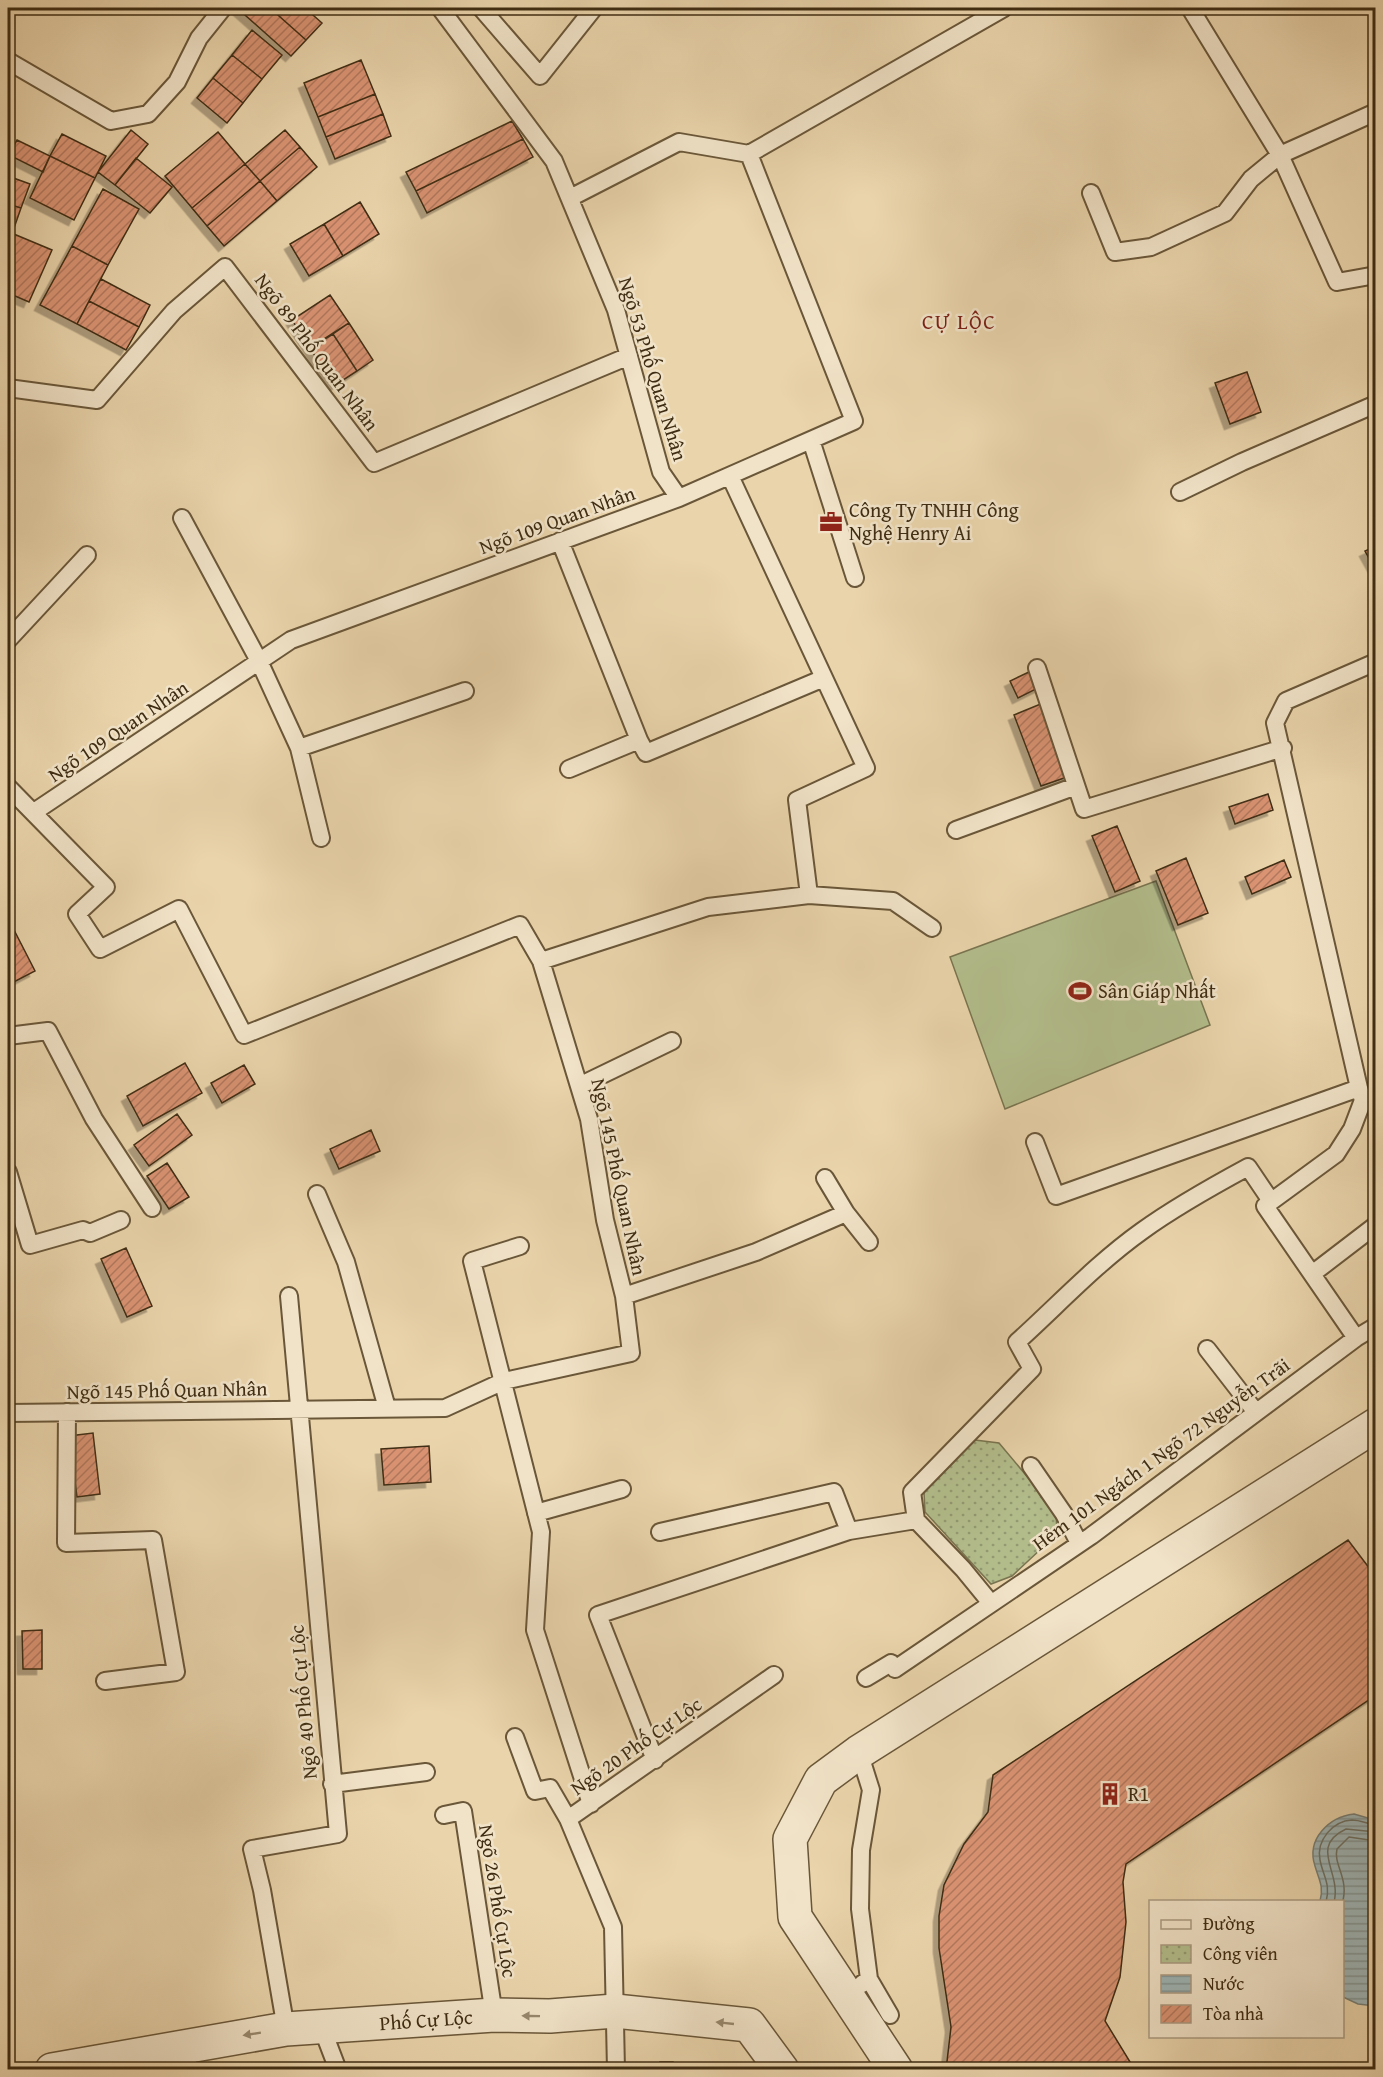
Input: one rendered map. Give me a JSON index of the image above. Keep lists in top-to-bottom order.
{
  "streets": {
    "street": ["Phố Cự Lộc"],
    "lane": [
      "Ngõ 89 Phố Quan Nhân",
      "Ngõ 53 Phố Quan Nhân",
      "Ngõ 109 Quan Nhân",
      "Ngõ 145 Phố Quan Nhân",
      "Hẻm 101 Ngách 1 Ngõ 72 Nguyễn Trãi",
      "Ngõ 40 Phố Cự Lộc",
      "Ngõ 20 Phố Cự Lộc",
      "Ngõ 26 Phố Cự Lộc"
    ]
  },
  "crossings": [
    ["Ngõ 89 Phố Quan Nhân", "Ngõ 53 Phố Quan Nhân"],
    ["Ngõ 53 Phố Quan Nhân", "Ngõ 109 Quan Nhân"],
    ["Ngõ 109 Quan Nhân", "Ngõ 145 Phố Quan Nhân"],
    ["Ngõ 40 Phố Cự Lộc", "Phố Cự Lộc"],
    ["Ngõ 20 Phố Cự Lộc", "Phố Cự Lộc"],
    ["Ngõ 26 Phố Cự Lộc", "Phố Cự Lộc"]
  ],
  "one_way": ["Phố Cự Lộc"],
  "districts": ["CỰ LỘC"],
  "places": {
    "office": ["Công Ty TNHH Công Nghệ Henry Ai"],
    "sports": ["Sân Giáp Nhất"],
    "building": ["R1"]
  },
  "legend": [
    "Đường",
    "Công viên",
    "Nước",
    "Tòa nhà"
  ]
}
